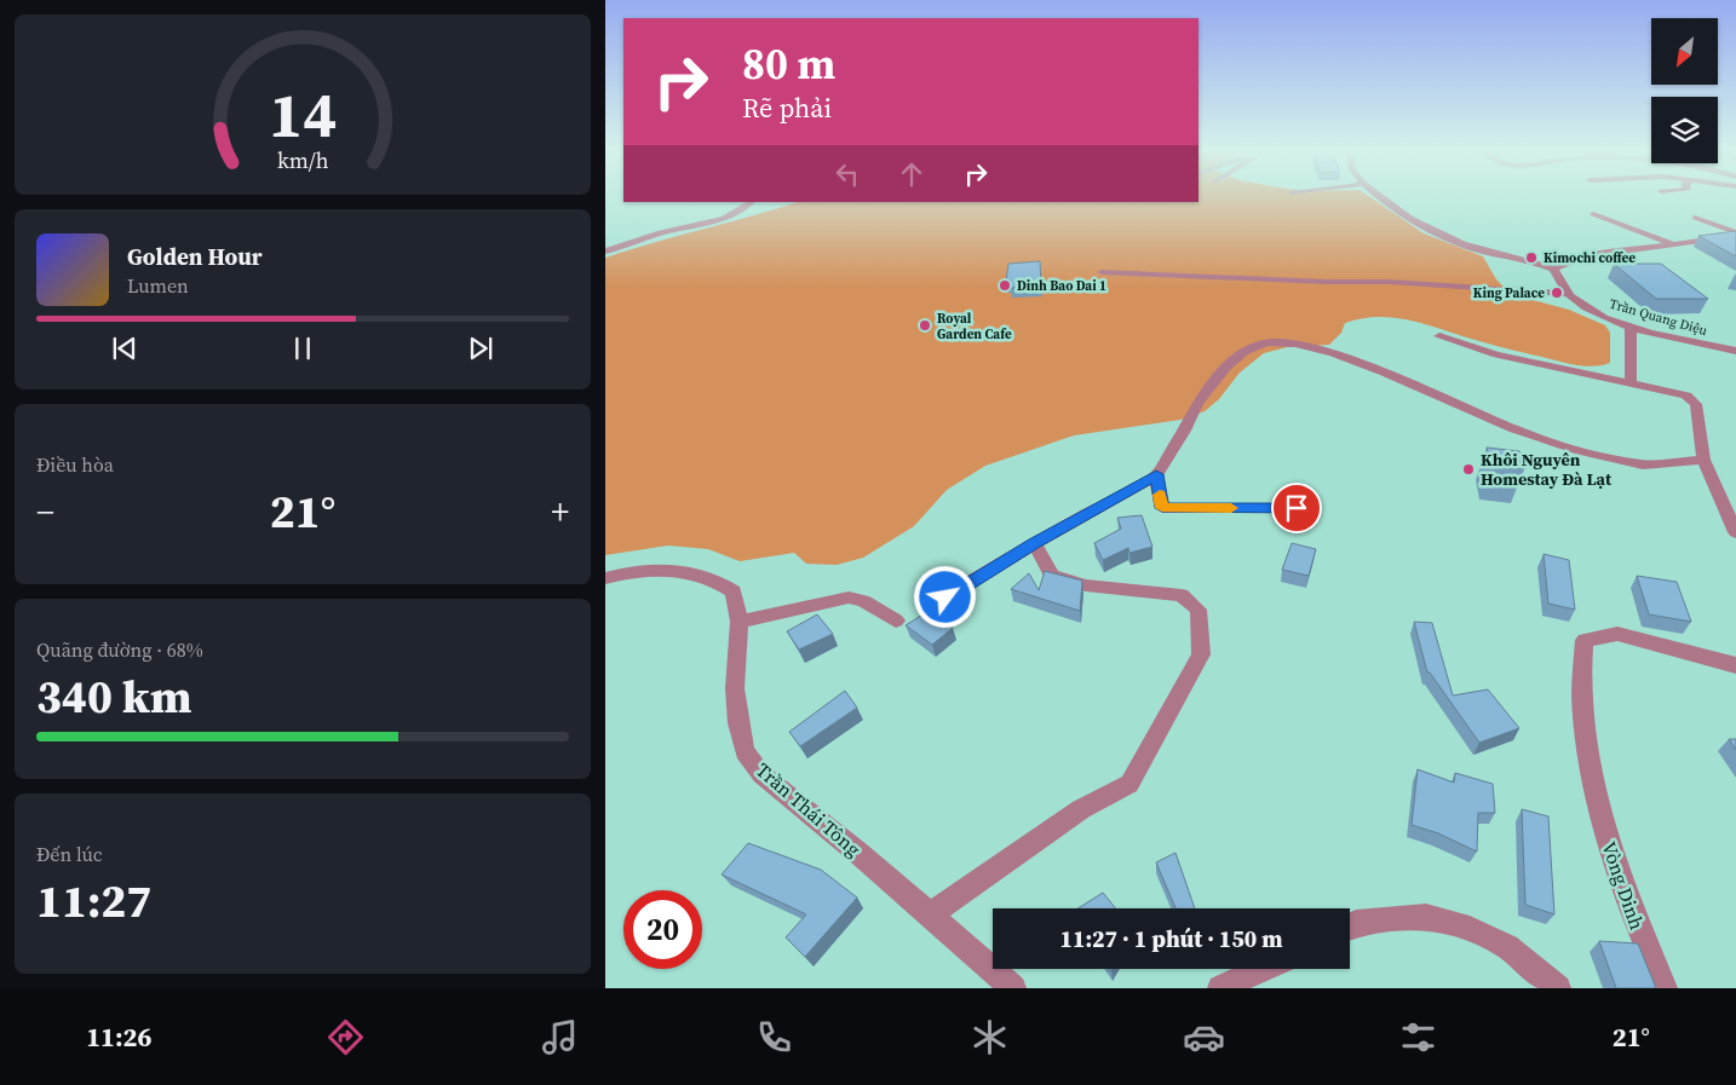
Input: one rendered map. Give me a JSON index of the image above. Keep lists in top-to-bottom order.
{
  "streets": {
    "street": ["Trần Quang Diệu", "Trần Thái Tông", "Vòng Dinh"]
  },
  "places": [
    "Kimochi coffee",
    "Dinh Bao Dai 1",
    "King Palace",
    "Royal Garden Cafe",
    "Khôi Nguyên Homestay Đà Lạt"
  ],
  "north": "bottom left",
  "page": {
    "turn": ["80 m", "Rẽ phải"],
    "song": ["Golden Hour", "Lumen"],
    "tile": [
      "Điều hòa",
      ["Quãng đường · 68%", "340 km"],
      ["Đến lúc", "11:27"]
    ],
    "heat": ["−", "21°", "+"],
    "limit": "20",
    "trip": "11:27 · 1 phút · 150 m",
    "tabs": ["11:26", "21°"],
    "gauge": ["14", "km/h"]
  }
}
